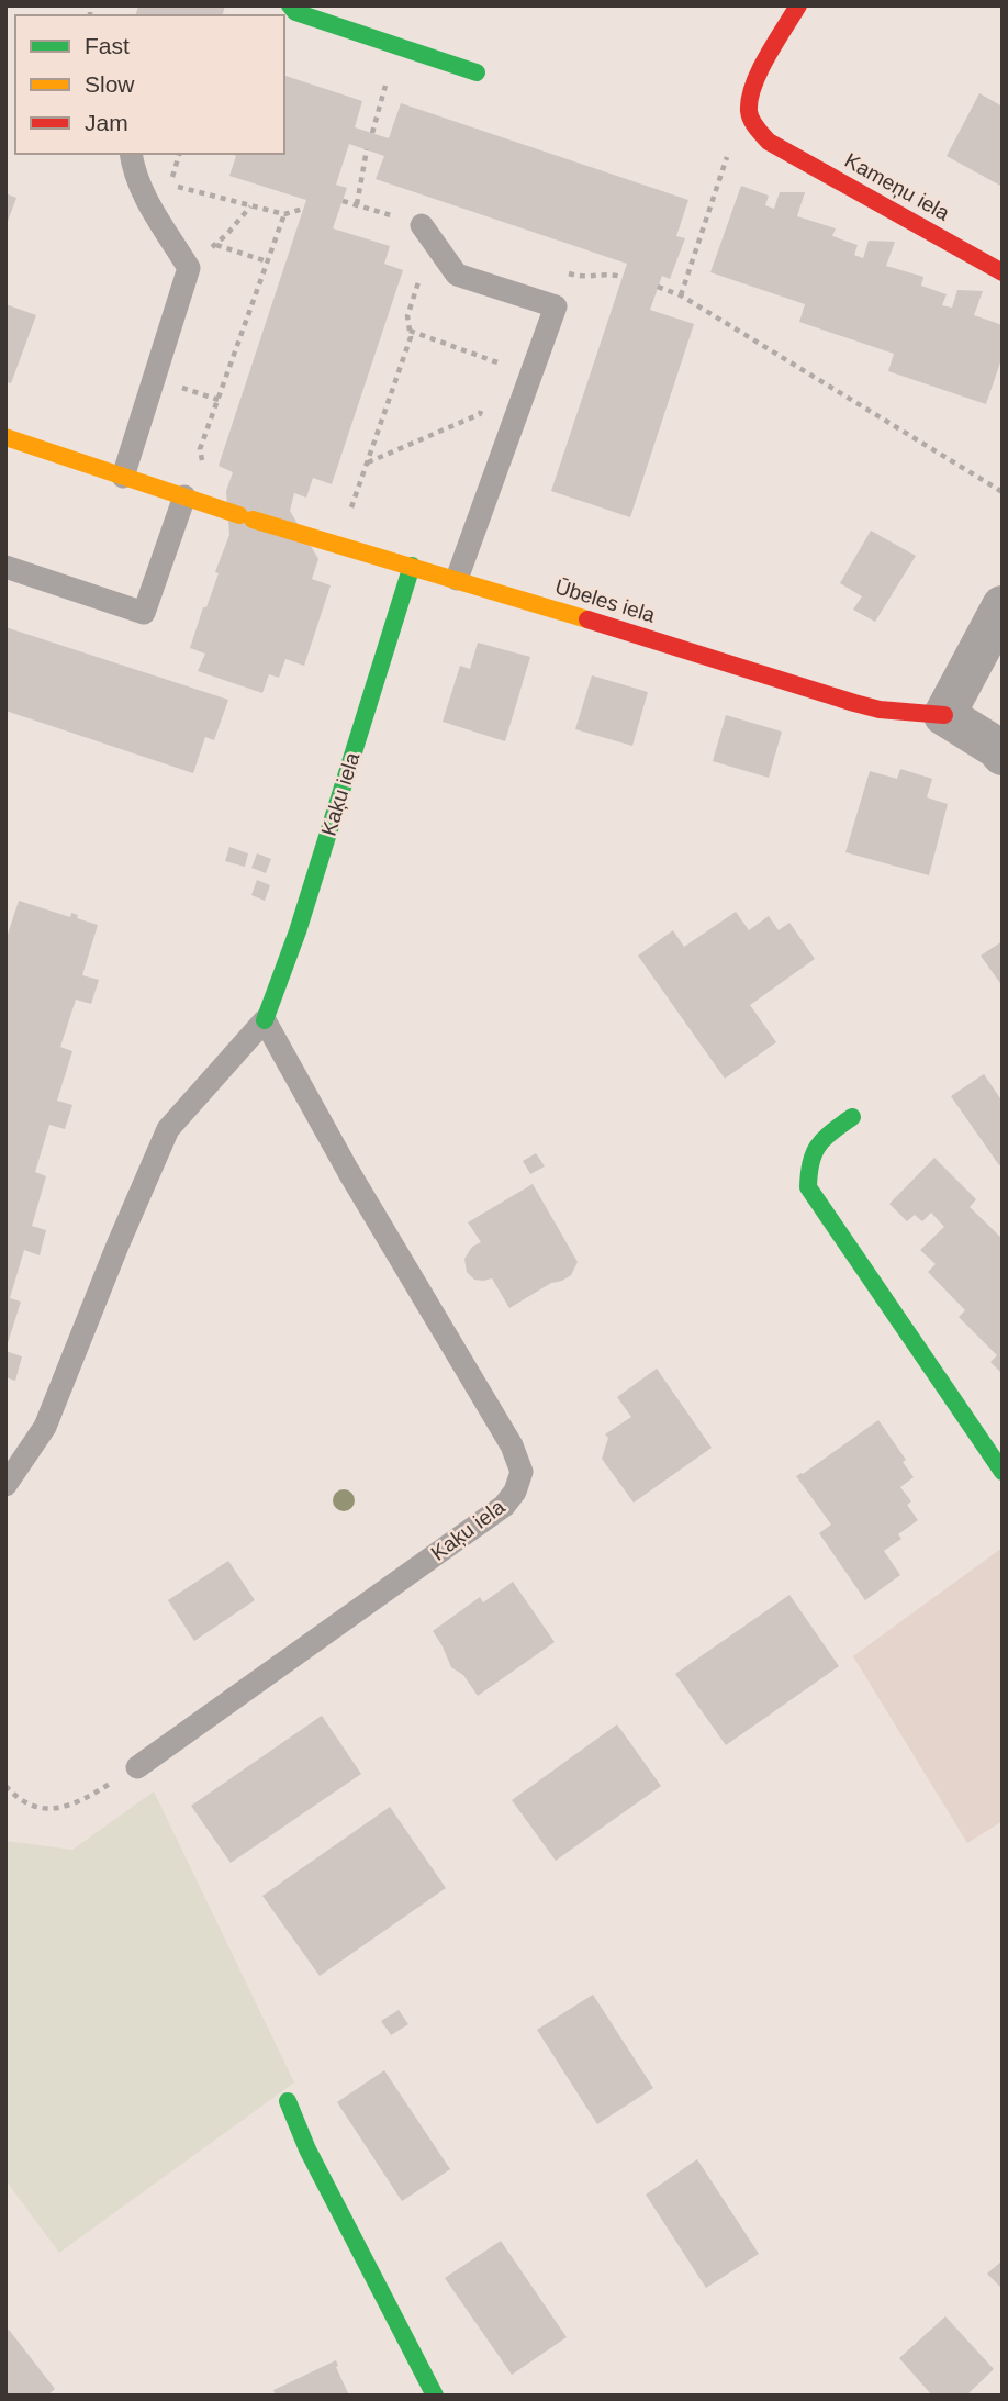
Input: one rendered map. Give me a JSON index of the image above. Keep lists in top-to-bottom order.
{
  "streets": {
    "street": ["Kameņu iela", "Ūbeles iela", "Kaķu iela"]
  },
  "crossings": [
    ["Ūbeles iela", "Kaķu iela"]
  ],
  "legend": ["Fast", "Slow", "Jam"]
}
